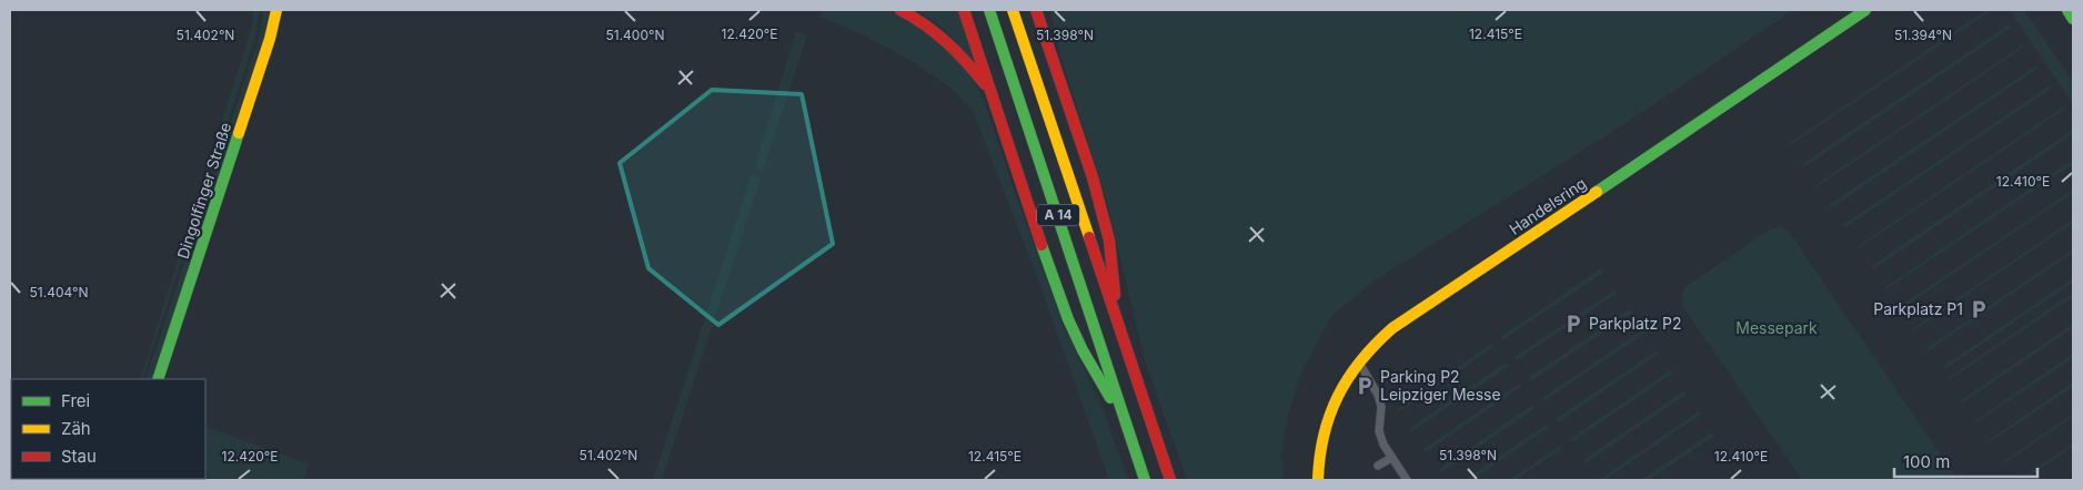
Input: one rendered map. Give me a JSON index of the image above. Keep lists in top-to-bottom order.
{
  "streets": {
    "main road": ["Dingolfinger Straße", "Handelsring", "A 14"]
  },
  "parks": ["Messepark"],
  "places": {
    "parking": ["Parkplatz P1", "Parkplatz P2", "Parking P2 Leipziger Messe"]
  },
  "legend": ["Frei", "Zäh", "Stau"],
  "scale_bar": "100 m",
  "coordinates": [
    "12.420°E",
    "12.415°E",
    "51.394°N",
    "51.402°N",
    "51.400°N",
    "51.398°N",
    "12.410°E",
    "51.404°N"
  ]
}
